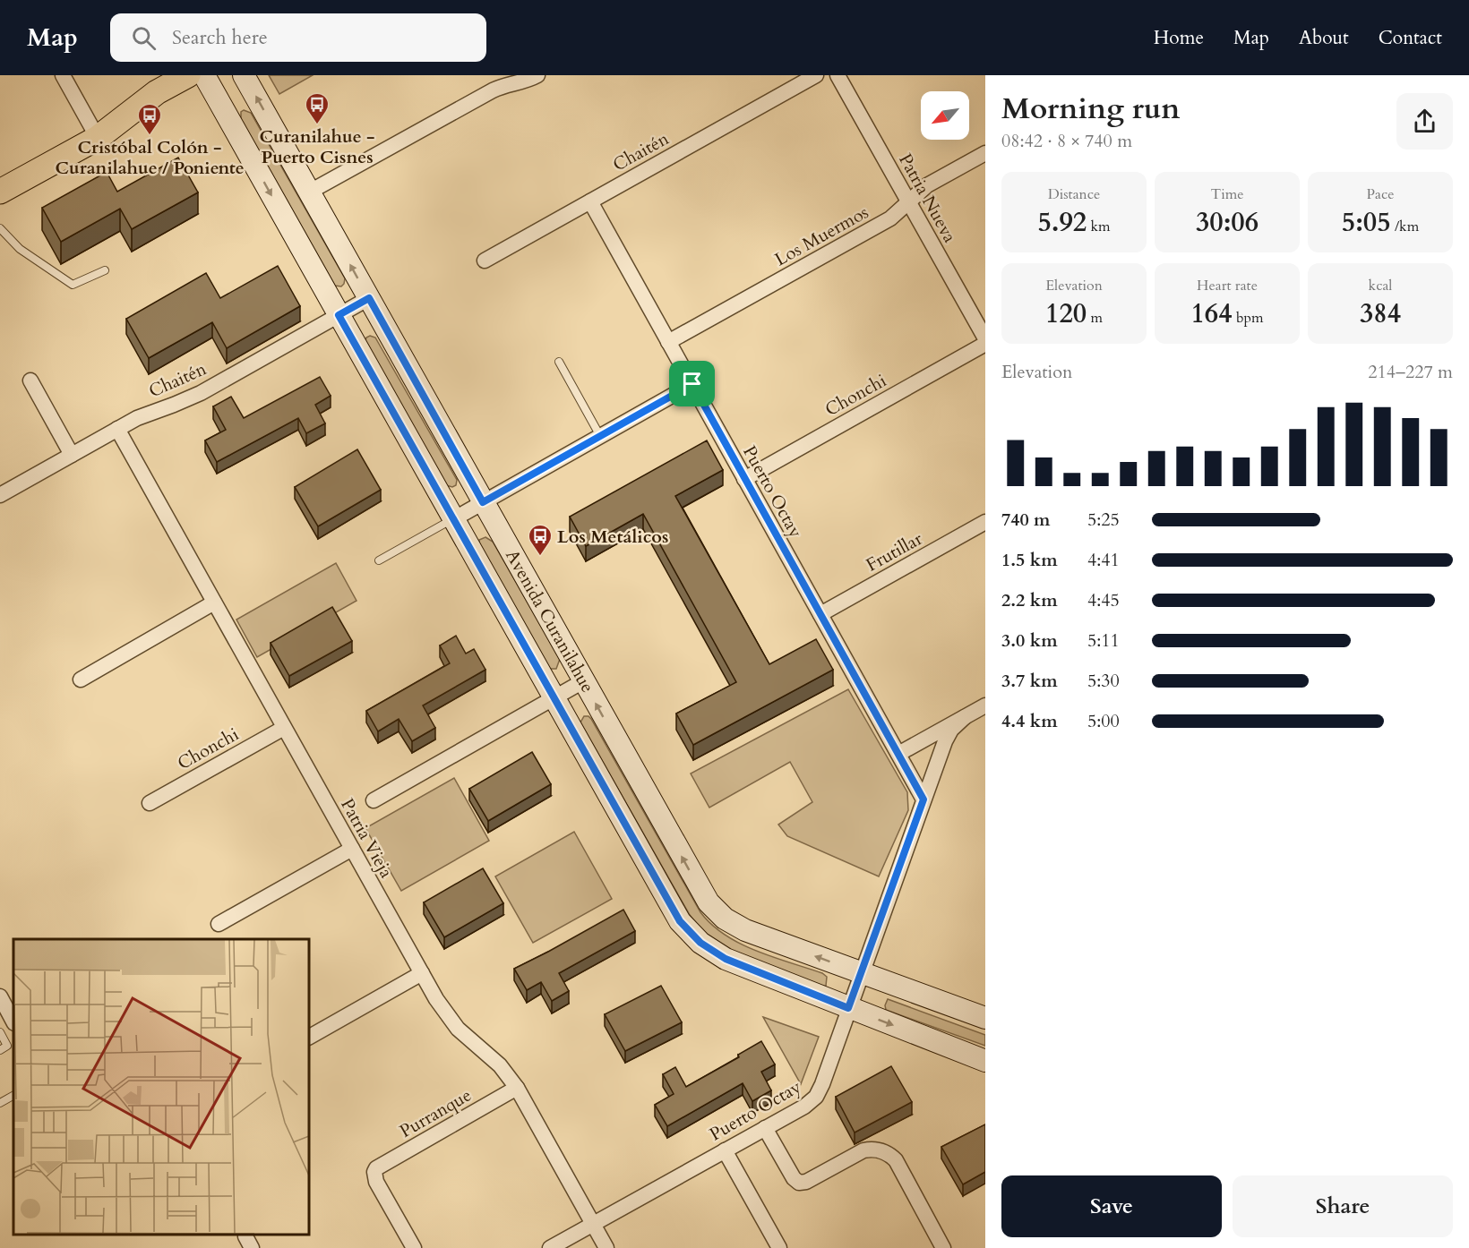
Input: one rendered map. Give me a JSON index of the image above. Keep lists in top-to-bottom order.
{
  "streets": {
    "main road": ["Avenida Curanilahue"],
    "street": [
      "Chaitén",
      "Patria Nueva",
      "Los Muermos",
      "Chonchi",
      "Puerto Octay",
      "Frutillar",
      "Patria Vieja",
      "Purranque"
    ]
  },
  "crossings": [
    ["Chaitén", "Puerto Octay"],
    ["Chaitén", "Avenida Curanilahue"],
    ["Chaitén", "Patria Vieja"],
    ["Patria Nueva", "Los Muermos"],
    ["Los Muermos", "Puerto Octay"],
    ["Chonchi", "Puerto Octay"],
    ["Chonchi", "Patria Vieja"],
    ["Puerto Octay", "Frutillar"],
    ["Puerto Octay", "Avenida Curanilahue"],
    ["Puerto Octay", "Patria Vieja"],
    ["Patria Vieja", "Purranque"]
  ],
  "places": {
    "bus stop": ["Curanilahue - Puerto Cisnes", "Cristóbal Colón - Curanilahue / Poniente", "Los Metálicos"]
  },
  "north": "bottom left",
  "page": {
    "header": "Map",
    "search": "Search here",
    "nav": [
      "Home",
      "Map",
      "About",
      "Contact"
    ],
    "heading": ["Morning run", "08:42 · 8 × 740 m"],
    "stats": [
      ["Distance", "5.92 km"],
      ["Time", "30:06"],
      ["Pace", "5:05 /km"],
      ["Elevation", "120 m"],
      ["Heart rate", "164 bpm"],
      ["kcal", "384"]
    ],
    "chart": ["Elevation", "214–227 m"],
    "list": [
      {
        "name": "740 m",
        "note": "5:25"
      },
      {
        "name": "1.5 km",
        "note": "4:41"
      },
      {
        "name": "2.2 km",
        "note": "4:45"
      },
      {
        "name": "3.0 km",
        "note": "5:11"
      },
      {
        "name": "3.7 km",
        "note": "5:30"
      },
      {
        "name": "4.4 km",
        "note": "5:00"
      }
    ],
    "buttons": ["Save", "Share"]
  }
}
